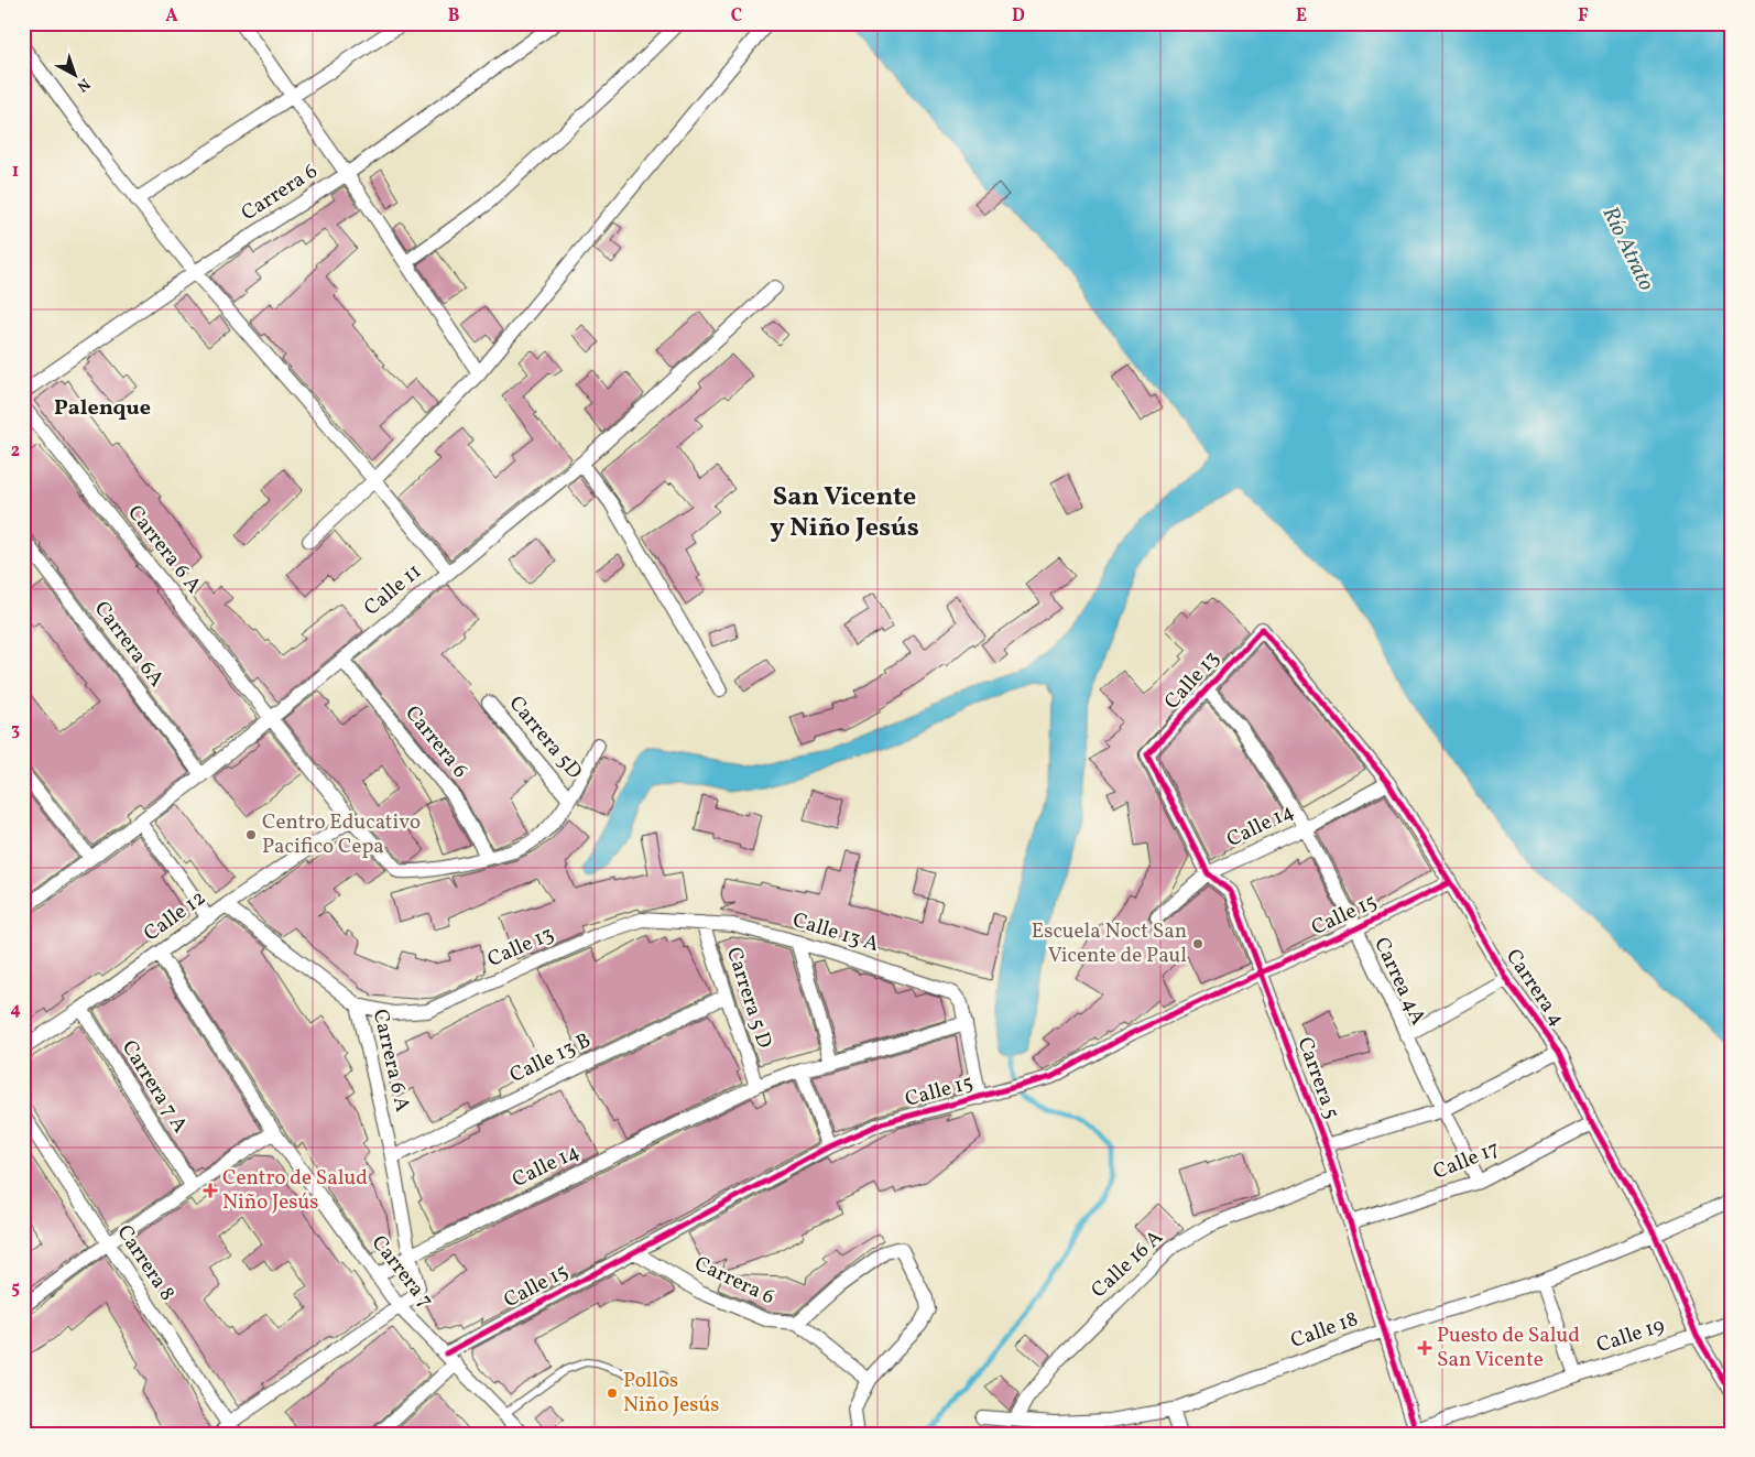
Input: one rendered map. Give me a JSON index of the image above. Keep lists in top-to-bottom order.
{
  "streets": {
    "street": [
      "Carrera 6",
      "Carrera 6 A",
      "Calle 11",
      "Carrera 6A",
      "Calle 13",
      "Carrera 5D",
      "Calle 14",
      "Calle 15",
      "Calle 12",
      "Calle 13 A",
      "Carrea 4A",
      "Carrera 4",
      "Carrera 5 D",
      "Calle 13 B",
      "Carrera 5",
      "Carrera 7 A",
      "Calle 17",
      "Carrera 8",
      "Calle 16 A",
      "Carrera 7",
      "Calle 18",
      "Calle 19"
    ]
  },
  "crossings": [
    ["Carrera 6", "Calle 11"],
    ["Carrera 6", "Calle 15"],
    ["Carrera 6 A", "Calle 11"],
    ["Carrera 6 A", "Calle 13"],
    ["Carrera 6 A", "Calle 14"],
    ["Carrera 6 A", "Calle 12"],
    ["Carrera 6 A", "Calle 13 B"],
    ["Calle 11", "Carrera 6A"],
    ["Calle 13", "Calle 13 A"],
    ["Calle 13", "Carrea 4A"],
    ["Calle 13", "Carrera 4"],
    ["Calle 13", "Carrera 5 D"],
    ["Calle 13", "Carrera 5"],
    ["Calle 14", "Calle 13 A"],
    ["Calle 14", "Carrea 4A"],
    ["Calle 14", "Carrera 4"],
    ["Calle 14", "Carrera 5 D"],
    ["Calle 14", "Carrera 5"],
    ["Calle 14", "Carrera 7"],
    ["Calle 15", "Carrea 4A"],
    ["Calle 15", "Carrera 4"],
    ["Calle 15", "Carrera 5"],
    ["Calle 15", "Carrera 7"],
    ["Calle 12", "Carrera 7 A"],
    ["Calle 12", "Carrera 7"],
    ["Calle 13 A", "Carrera 5 D"],
    ["Carrea 4A", "Calle 17"],
    ["Carrera 4", "Calle 17"],
    ["Carrera 4", "Calle 18"],
    ["Carrera 4", "Calle 19"],
    ["Carrera 5 D", "Calle 13 B"],
    ["Carrera 5", "Calle 17"],
    ["Carrera 5", "Calle 16 A"],
    ["Carrera 5", "Calle 18"],
    ["Carrera 5", "Calle 19"],
    ["Calle 16 A", "Calle 18"]
  ],
  "districts": ["Palenque", "San Vicente y Niño Jesús"],
  "water": ["Río Atrato"],
  "places": {
    "other": ["Centro Educativo Pacifico Cepa", "Escuela Noct San Vicente de Paul", "Pollos Niño Jesús"],
    "health": ["Centro de Salud Niño Jesús", "Puesto de Salud San Vicente"]
  },
  "north": "bottom right",
  "grid": {
    "columns": [
      "A",
      "B",
      "C",
      "D",
      "E",
      "F"
    ],
    "rows": [
      "1",
      "2",
      "3",
      "4",
      "5"
    ]
  }
}
